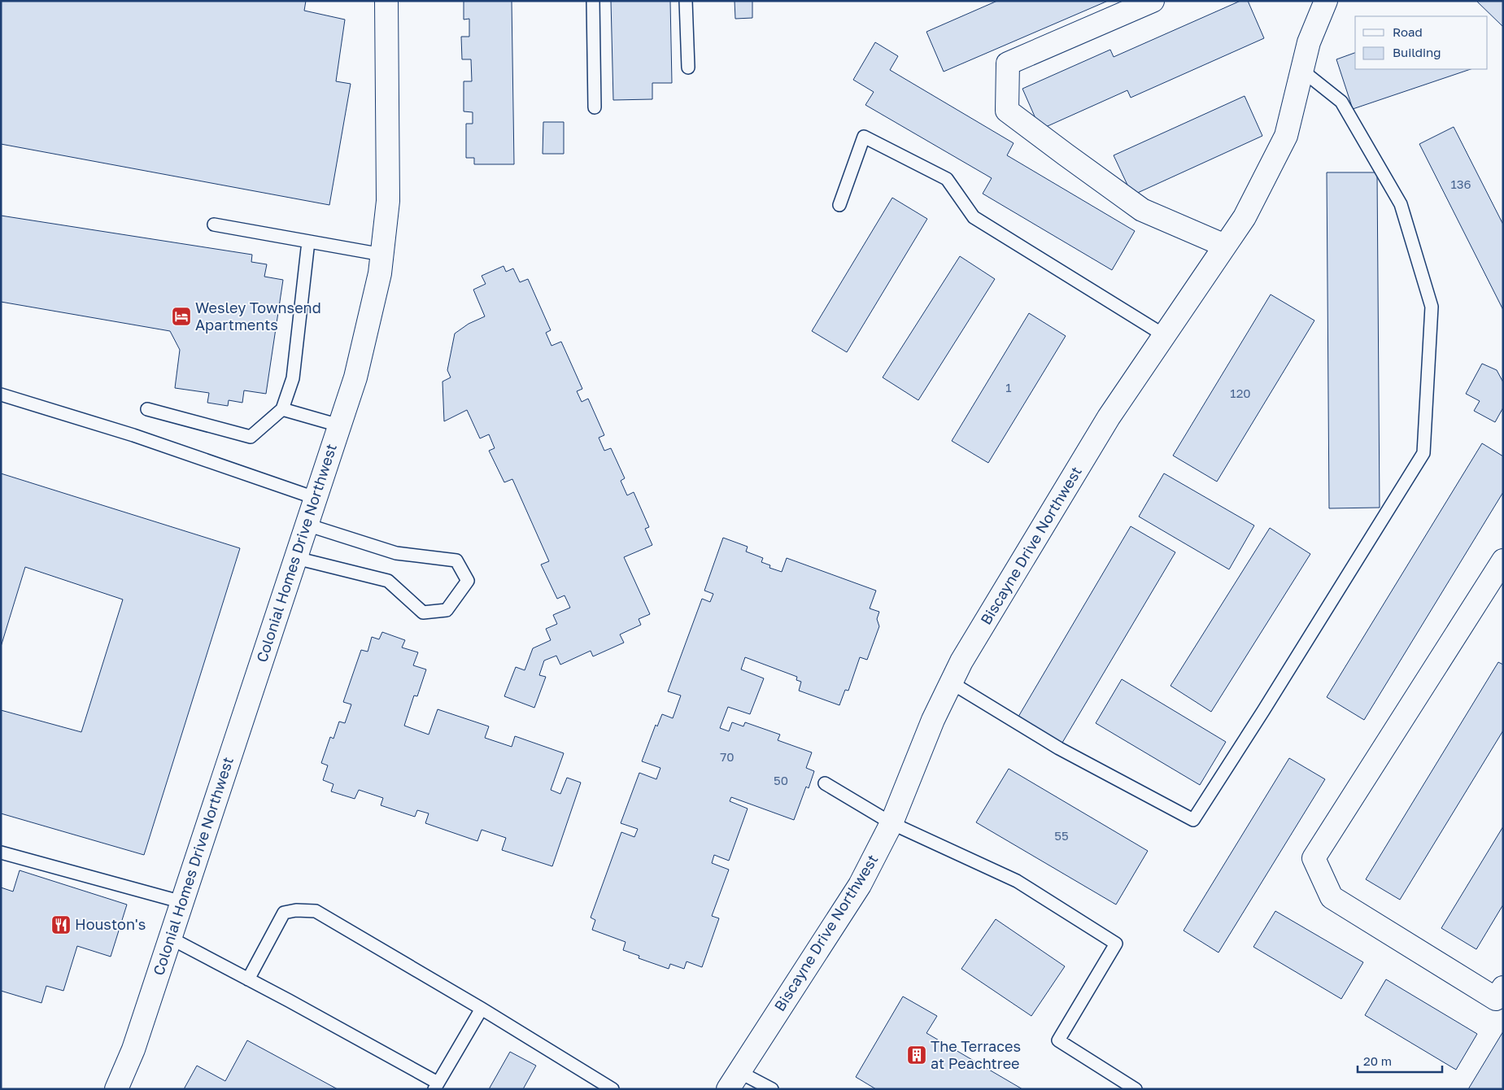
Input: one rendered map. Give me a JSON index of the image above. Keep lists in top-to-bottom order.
{
  "streets": {
    "street": ["Biscayne Drive Northwest", "Colonial Homes Drive Northwest"]
  },
  "places": {
    "hotel": ["Wesley Townsend Apartments"],
    "restaurant": ["Houston's"],
    "building": ["The Terraces at Peachtree"]
  },
  "house_numbers": [
    "136",
    "1",
    "120",
    "70",
    "50",
    "55"
  ],
  "legend": ["Road", "Building"],
  "scale_bar": "20 m"
}
